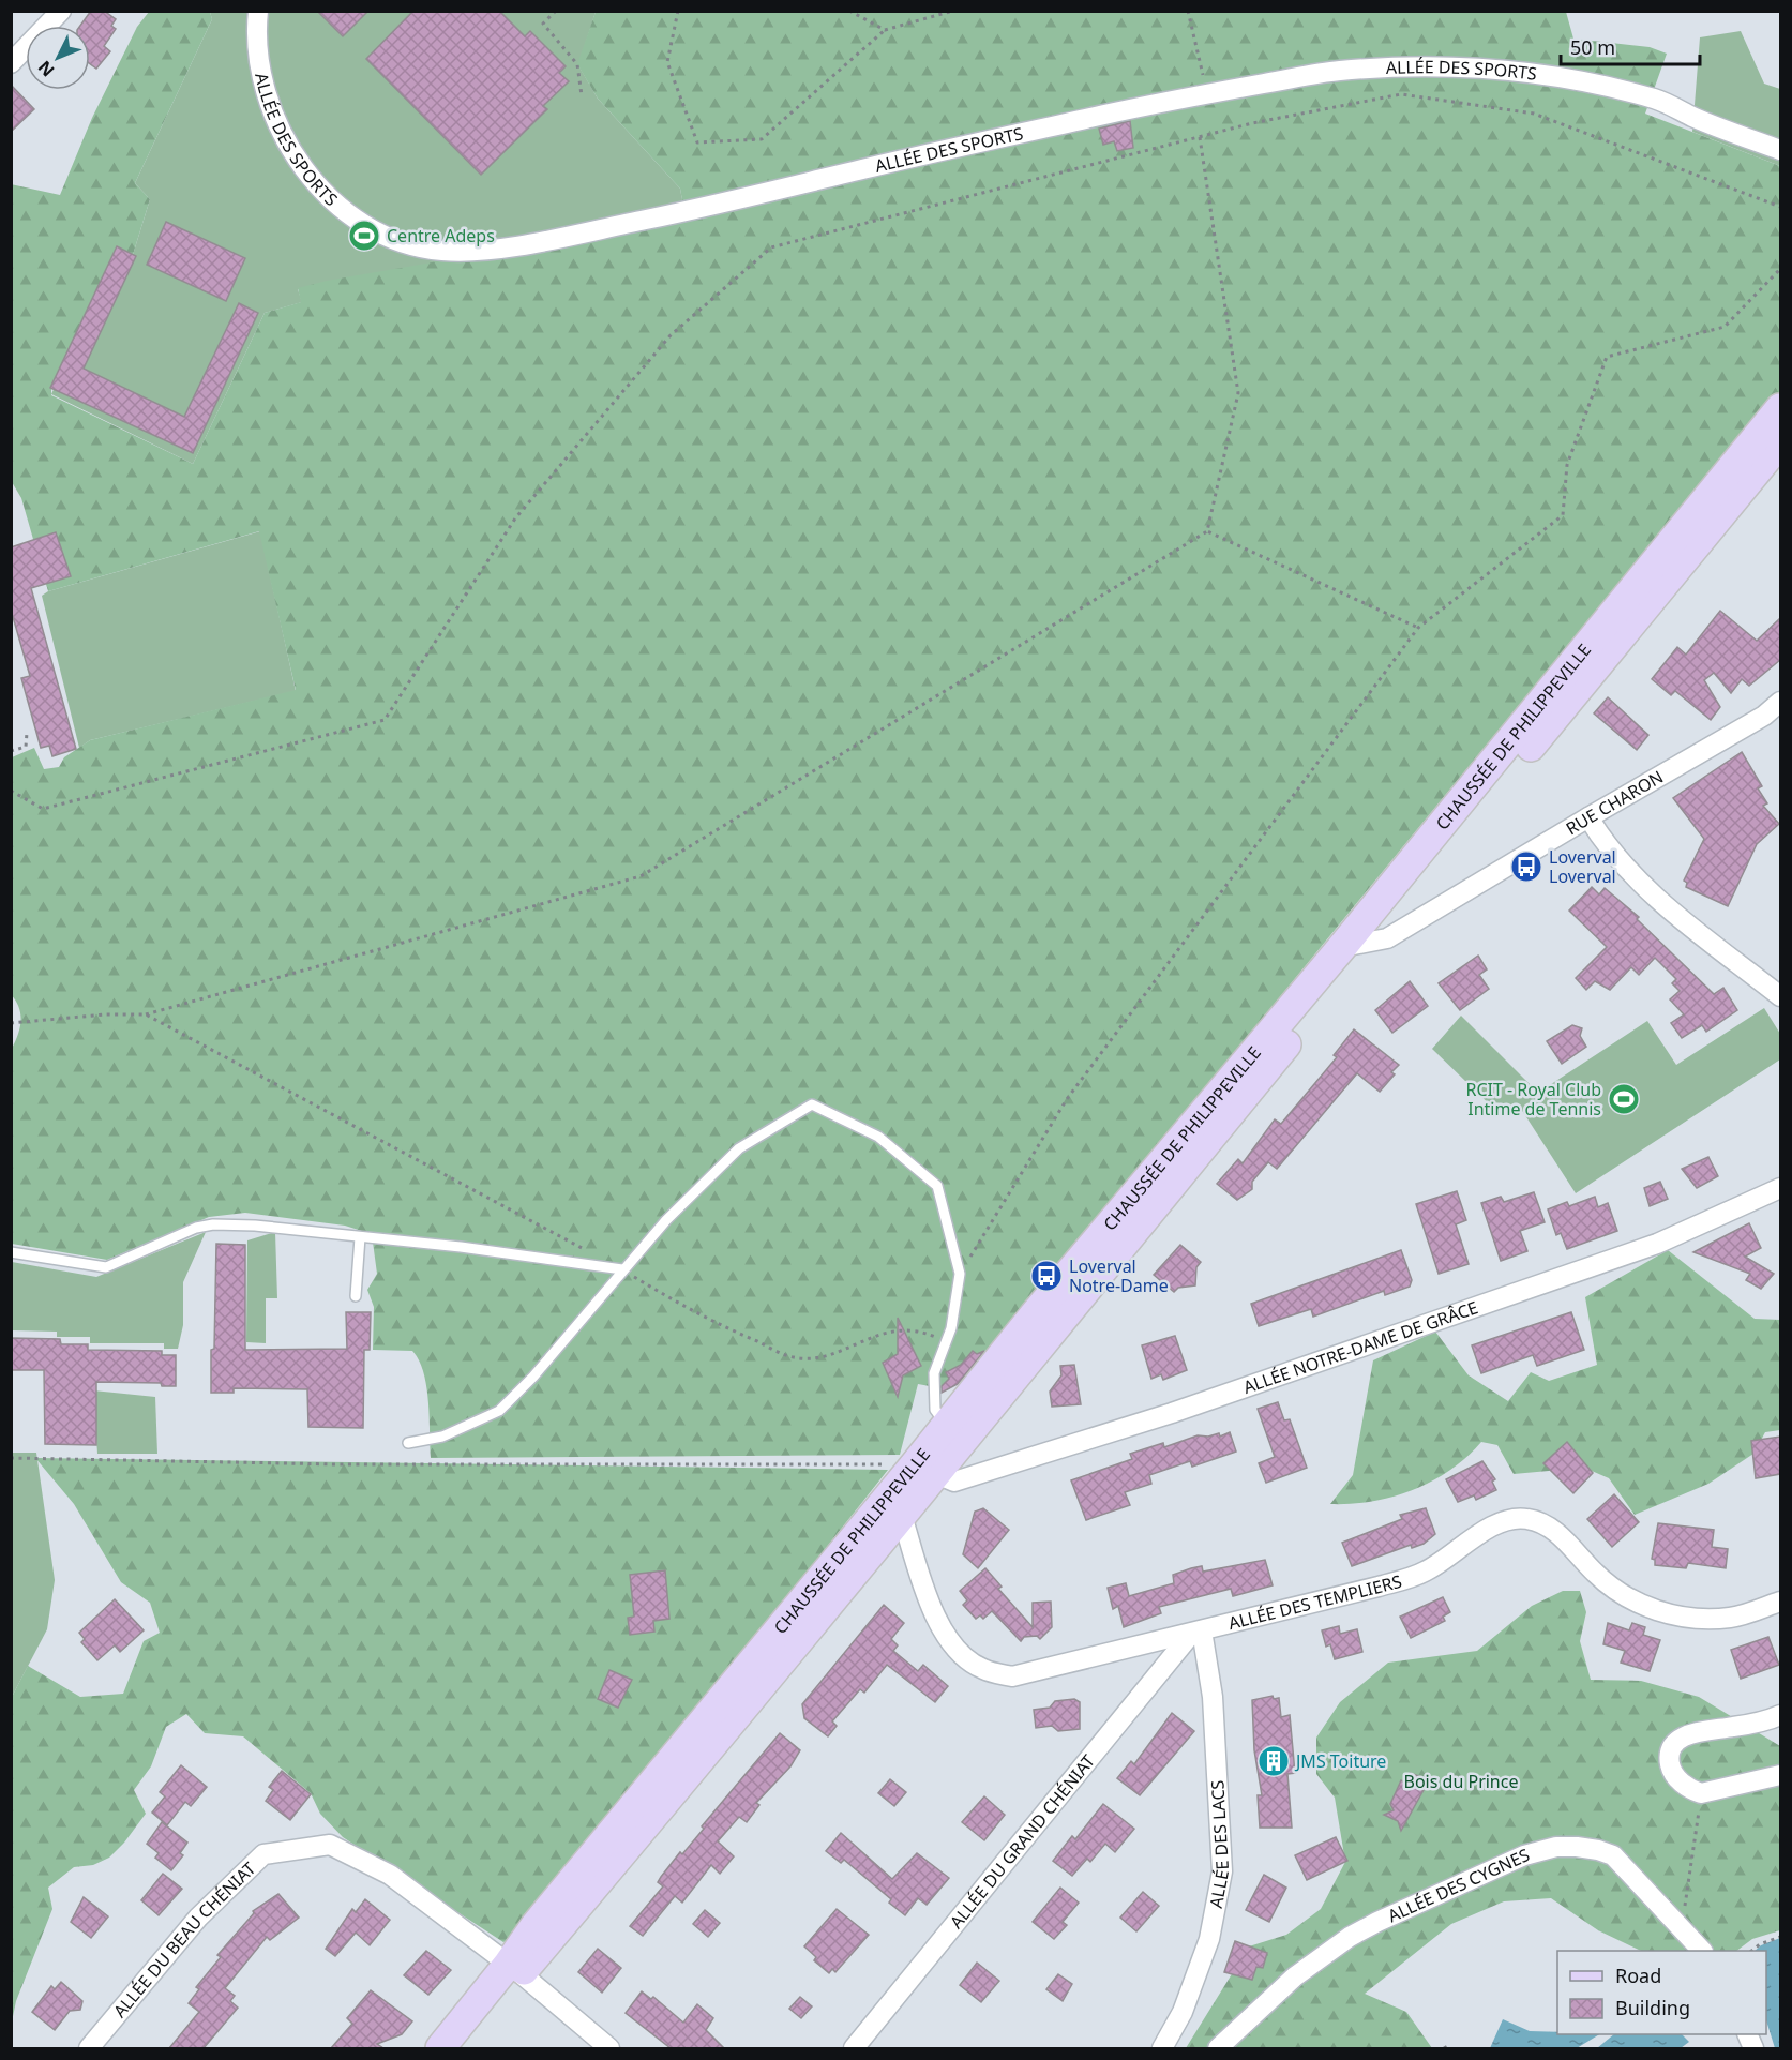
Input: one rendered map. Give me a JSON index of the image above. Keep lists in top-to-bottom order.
{
  "streets": {
    "main road": ["CHAUSSÉE DE PHILIPPEVILLE"],
    "street": [
      "ALLÉE DES SPORTS",
      "RUE CHARON",
      "ALLÉE NOTRE-DAME DE GRÂCE",
      "ALLÉE DES TEMPLIERS",
      "ALLÉE DU GRAND CHÉNIAT",
      "ALLÉE DES LACS",
      "ALLÉE DES CYGNES",
      "ALLÉE DU BEAU CHÉNIAT"
    ]
  },
  "crossings": [
    ["CHAUSSÉE DE PHILIPPEVILLE", "RUE CHARON"],
    ["CHAUSSÉE DE PHILIPPEVILLE", "ALLÉE NOTRE-DAME DE GRÂCE"],
    ["CHAUSSÉE DE PHILIPPEVILLE", "ALLÉE DES TEMPLIERS"],
    ["CHAUSSÉE DE PHILIPPEVILLE", "ALLÉE DU BEAU CHÉNIAT"],
    ["ALLÉE DES TEMPLIERS", "ALLÉE DU GRAND CHÉNIAT"],
    ["ALLÉE DES TEMPLIERS", "ALLÉE DES LACS"],
    ["ALLÉE DU GRAND CHÉNIAT", "ALLÉE DES LACS"]
  ],
  "parks": ["Bois du Prince"],
  "places": {
    "sports": ["Centre Adeps", "RCIT - Royal Club Intime de Tennis"],
    "bus stop": ["Loverval Loverval", "Loverval Notre-Dame"],
    "building": ["JMS Toiture"]
  },
  "legend": ["Road", "Building"],
  "scale_bar": "50 m",
  "north": "bottom left"
}
